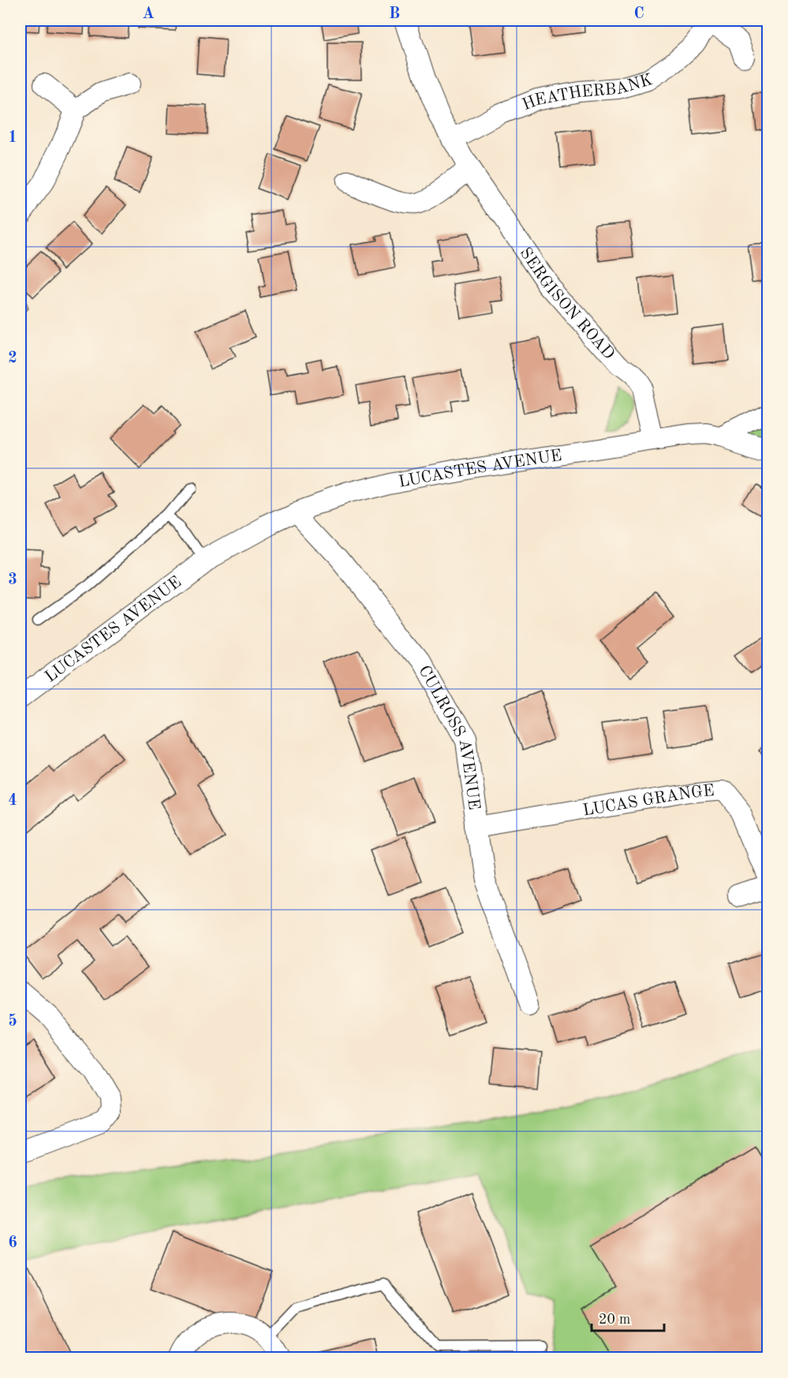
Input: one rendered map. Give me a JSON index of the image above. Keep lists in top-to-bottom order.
{
  "streets": {
    "street": [
      "HEATHERBANK",
      "SERGISON ROAD",
      "LUCASTES AVENUE",
      "CULROSS AVENUE",
      "LUCAS GRANGE"
    ]
  },
  "crossings": [
    ["HEATHERBANK", "SERGISON ROAD"],
    ["SERGISON ROAD", "LUCASTES AVENUE"],
    ["LUCASTES AVENUE", "CULROSS AVENUE"],
    ["CULROSS AVENUE", "LUCAS GRANGE"]
  ],
  "scale_bar": "20 m",
  "grid": {
    "columns": ["A", "B", "C"],
    "rows": [
      "1",
      "2",
      "3",
      "4",
      "5",
      "6"
    ]
  }
}
